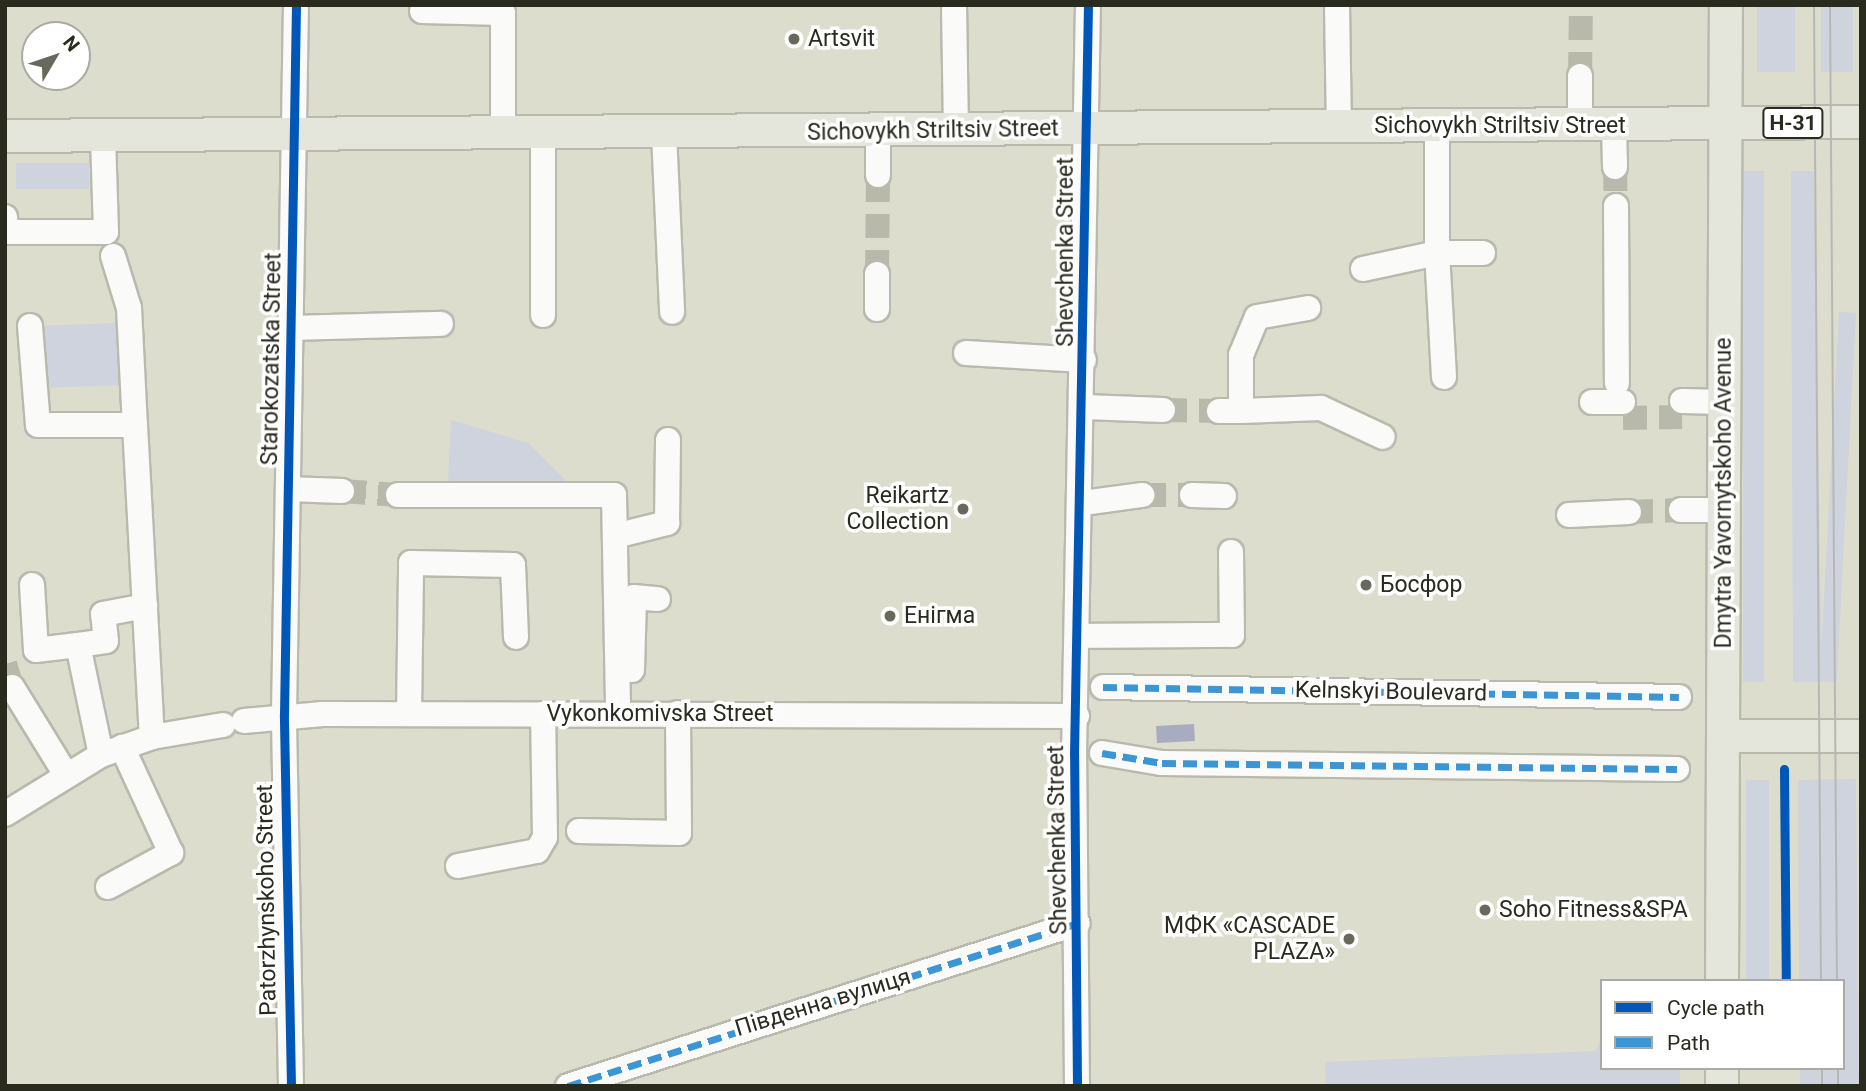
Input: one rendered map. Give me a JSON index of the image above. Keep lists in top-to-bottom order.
{
  "streets": {
    "main road": ["Н-31", "Sichovykh Striltsiv Street", "Dmytra Yavornytskoho Avenue"],
    "street": [
      "Shevchenka Street",
      "Starokozatska Street",
      "Kelnskyi Boulevard",
      "Vykonkomivska Street",
      "Patorzhynskoho Street",
      "Південна вулиця"
    ]
  },
  "crossings": [
    ["Sichovykh Striltsiv Street", "Shevchenka Street"],
    ["Sichovykh Striltsiv Street", "Starokozatska Street"],
    ["Sichovykh Striltsiv Street", "Dmytra Yavornytskoho Avenue"],
    ["Shevchenka Street", "Vykonkomivska Street"],
    ["Shevchenka Street", "Південна вулиця"],
    ["Starokozatska Street", "Vykonkomivska Street"],
    ["Starokozatska Street", "Patorzhynskoho Street"],
    ["Vykonkomivska Street", "Patorzhynskoho Street"]
  ],
  "places": [
    "Artsvit",
    "Reikartz Collection",
    "Босфор",
    "Енігма",
    "Soho Fitness&SPA",
    "МФК «CASCADE PLAZA»"
  ],
  "legend": ["Cycle path", "Path"],
  "north": "top right"
}
